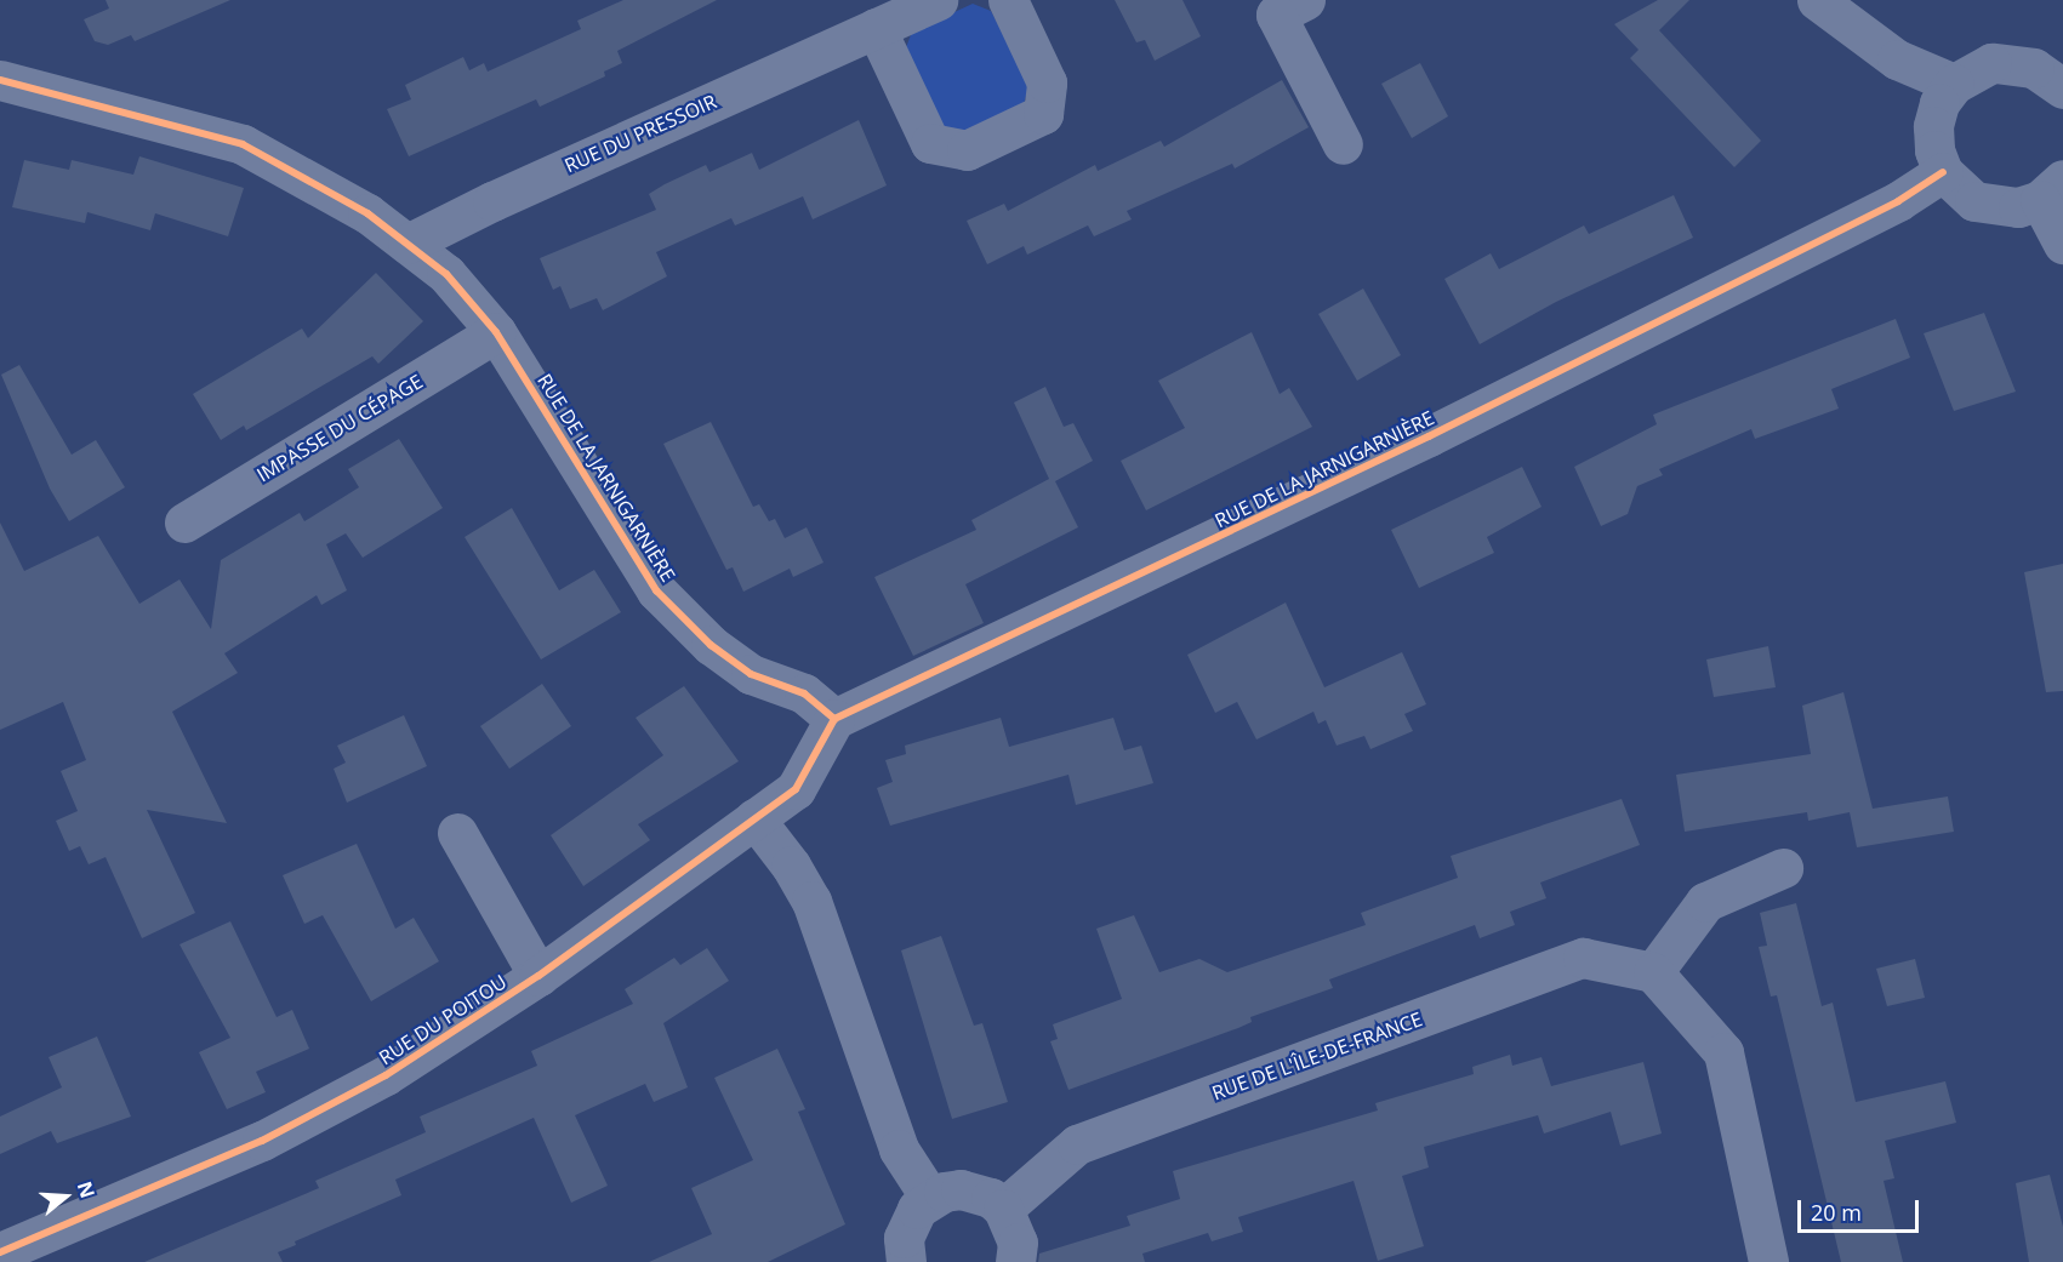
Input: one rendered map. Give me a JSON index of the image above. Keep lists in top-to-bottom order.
{
  "streets": {
    "street": [
      "RUE DU PRESSOIR",
      "IMPASSE DU CÉPAGE",
      "RUE DE LA JARNIGARNIÈRE",
      "RUE DU POITOU",
      "RUE DE L'ÎLE-DE-FRANCE"
    ]
  },
  "crossings": [
    ["RUE DU PRESSOIR", "RUE DE LA JARNIGARNIÈRE"],
    ["IMPASSE DU CÉPAGE", "RUE DE LA JARNIGARNIÈRE"],
    ["RUE DE LA JARNIGARNIÈRE", "RUE DU POITOU"]
  ],
  "scale_bar": "20 m",
  "north": "right"
}
